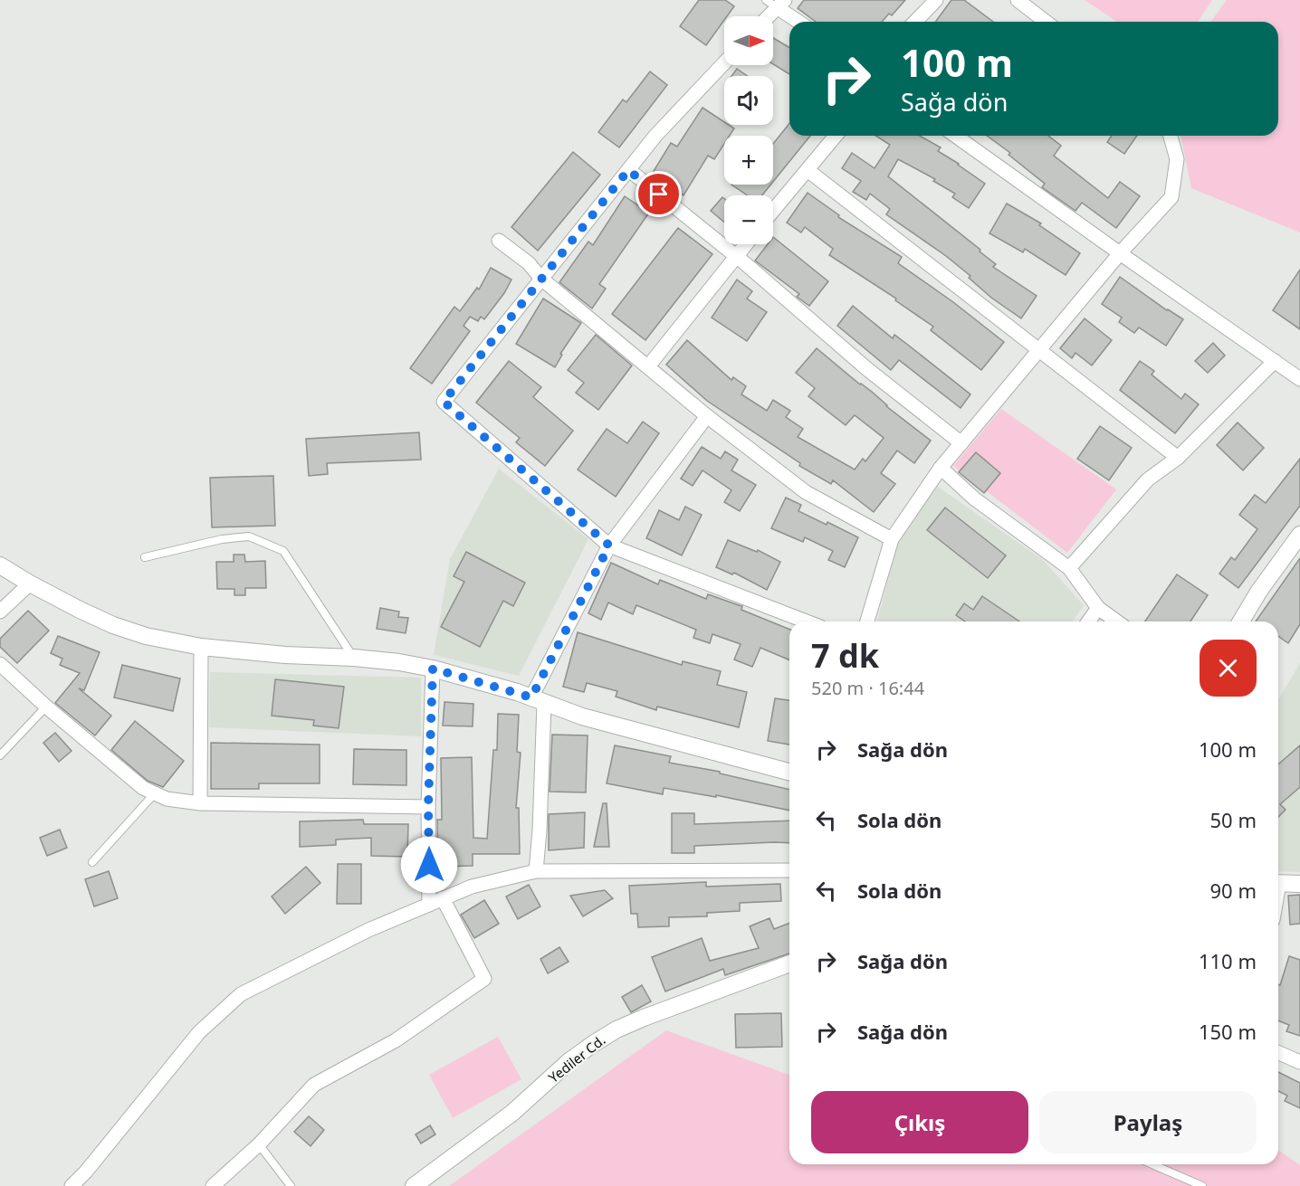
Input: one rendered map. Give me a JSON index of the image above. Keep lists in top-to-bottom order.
{
  "streets": {
    "street": ["Yediler Cd."]
  },
  "north": "right",
  "page": {
    "map_buttons": ["+", "−"],
    "turn": ["100 m", "Sağa dön"],
    "heading": ["7 dk", "520 m · 16:44"],
    "list": [
      {
        "name": "Sağa dön",
        "value": "100 m"
      },
      {
        "name": "Sola dön",
        "value": "50 m"
      },
      {
        "name": "Sola dön",
        "value": "90 m"
      },
      {
        "name": "Sağa dön",
        "value": "110 m"
      },
      {
        "name": "Sağa dön",
        "value": "150 m"
      }
    ],
    "buttons": ["Çıkış", "Paylaş"]
  }
}
